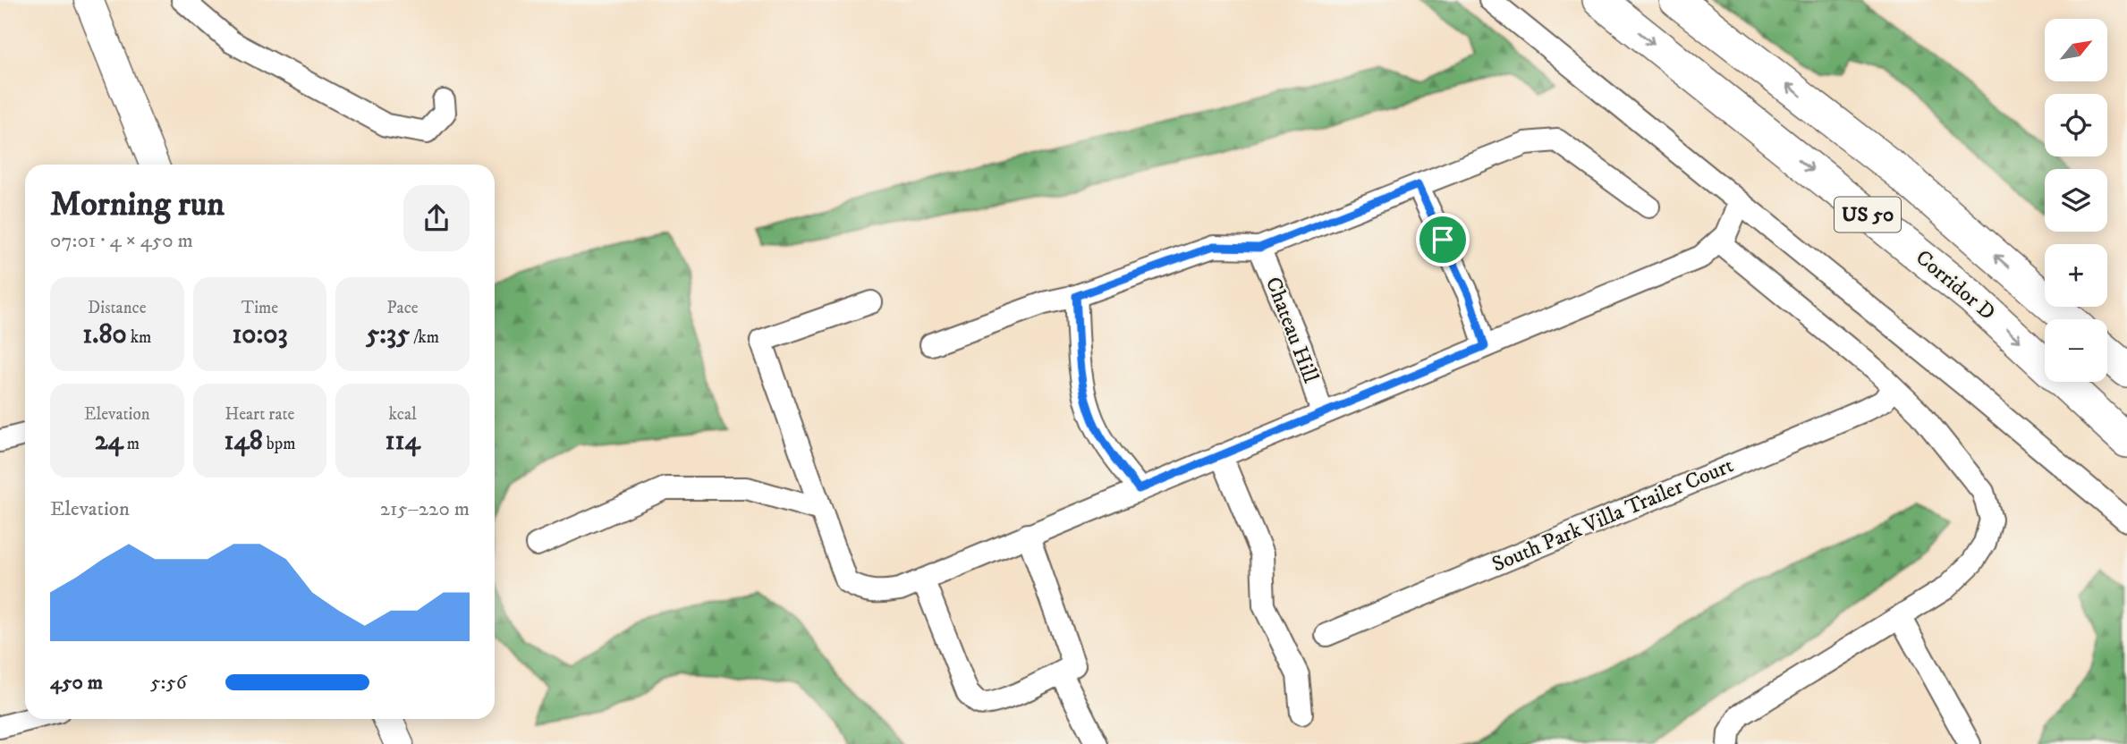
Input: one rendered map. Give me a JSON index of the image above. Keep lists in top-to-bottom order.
{
  "streets": {
    "highway": ["US 50", "Corridor D"],
    "street": ["Chateau Hill", "South Park Villa Trailer Court"]
  },
  "north": "top right",
  "page": {
    "map_buttons": ["+", "−"],
    "heading": ["Morning run", "07:01 · 4 × 450 m"],
    "stats": [
      ["Distance", "1.80 km"],
      ["Time", "10:03"],
      ["Pace", "5:35 /km"],
      ["Elevation", "24 m"],
      ["Heart rate", "148 bpm"],
      ["kcal", "114"]
    ],
    "chart": ["Elevation", "215–220 m"],
    "list": [
      {
        "name": "450 m",
        "note": "5:56"
      }
    ]
  }
}
